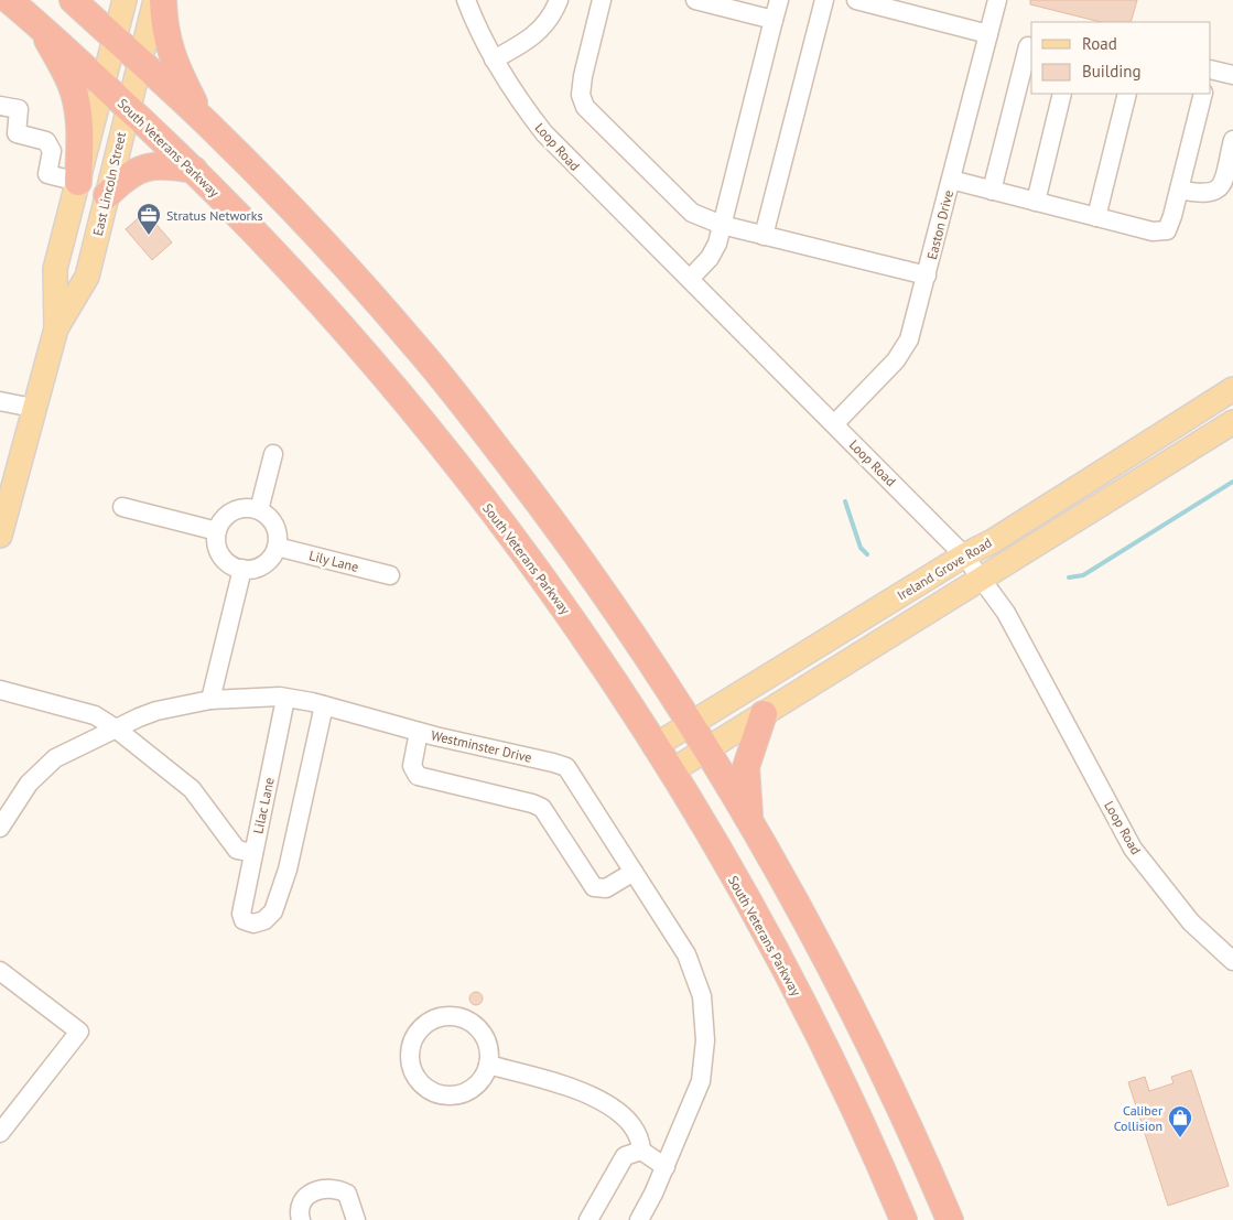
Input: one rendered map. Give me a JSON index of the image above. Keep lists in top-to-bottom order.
{
  "streets": {
    "highway": ["South Veterans Parkway"],
    "main road": ["East Lincoln Street", "Ireland Grove Road"],
    "street": [
      "Loop Road",
      "Easton Drive",
      "Lily Lane",
      "Westminster Drive",
      "Lilac Lane"
    ]
  },
  "crossings": [
    ["Loop Road", "Easton Drive"],
    ["Loop Road", "Ireland Grove Road"],
    ["South Veterans Parkway", "East Lincoln Street"],
    ["South Veterans Parkway", "Ireland Grove Road"],
    ["Westminster Drive", "Lilac Lane"]
  ],
  "places": {
    "office": ["Stratus Networks"],
    "shop": ["Caliber Collision"]
  },
  "legend": ["Road", "Building"]
}
